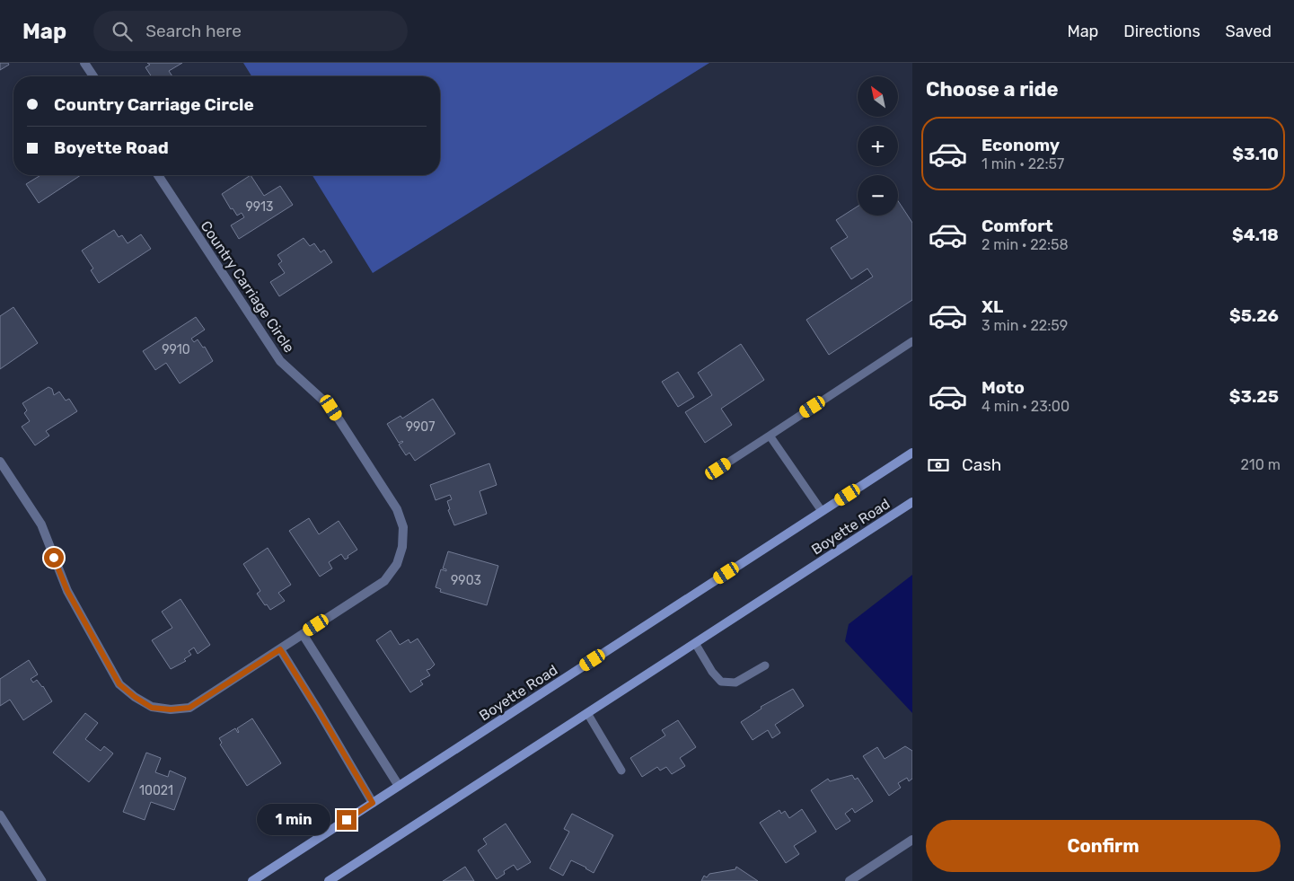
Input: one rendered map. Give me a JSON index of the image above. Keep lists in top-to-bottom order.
{
  "streets": {
    "main road": ["Boyette Road"],
    "street": ["Country Carriage Circle"]
  },
  "house_numbers": [
    "9913",
    "9910",
    "9907",
    "9903",
    "10021"
  ],
  "north": "top left",
  "page": {
    "header": "Map",
    "search": "Search here",
    "nav": ["Map", "Directions", "Saved"],
    "heading": "Choose a ride",
    "map_buttons": ["+", "−"],
    "banner": ["Country Carriage Circle", "Boyette Road"],
    "list": [
      {
        "name": "Economy",
        "note": "1 min · 22:57",
        "value": "$3.10"
      },
      {
        "name": "Comfort",
        "note": "2 min · 22:58",
        "value": "$4.18"
      },
      {
        "name": "XL",
        "note": "3 min · 22:59",
        "value": "$5.26"
      },
      {
        "name": "Moto",
        "note": "4 min · 23:00",
        "value": "$3.25"
      }
    ],
    "pay": ["Cash", "210 m"],
    "bubble": "1 min",
    "buttons": "Confirm"
  }
}
